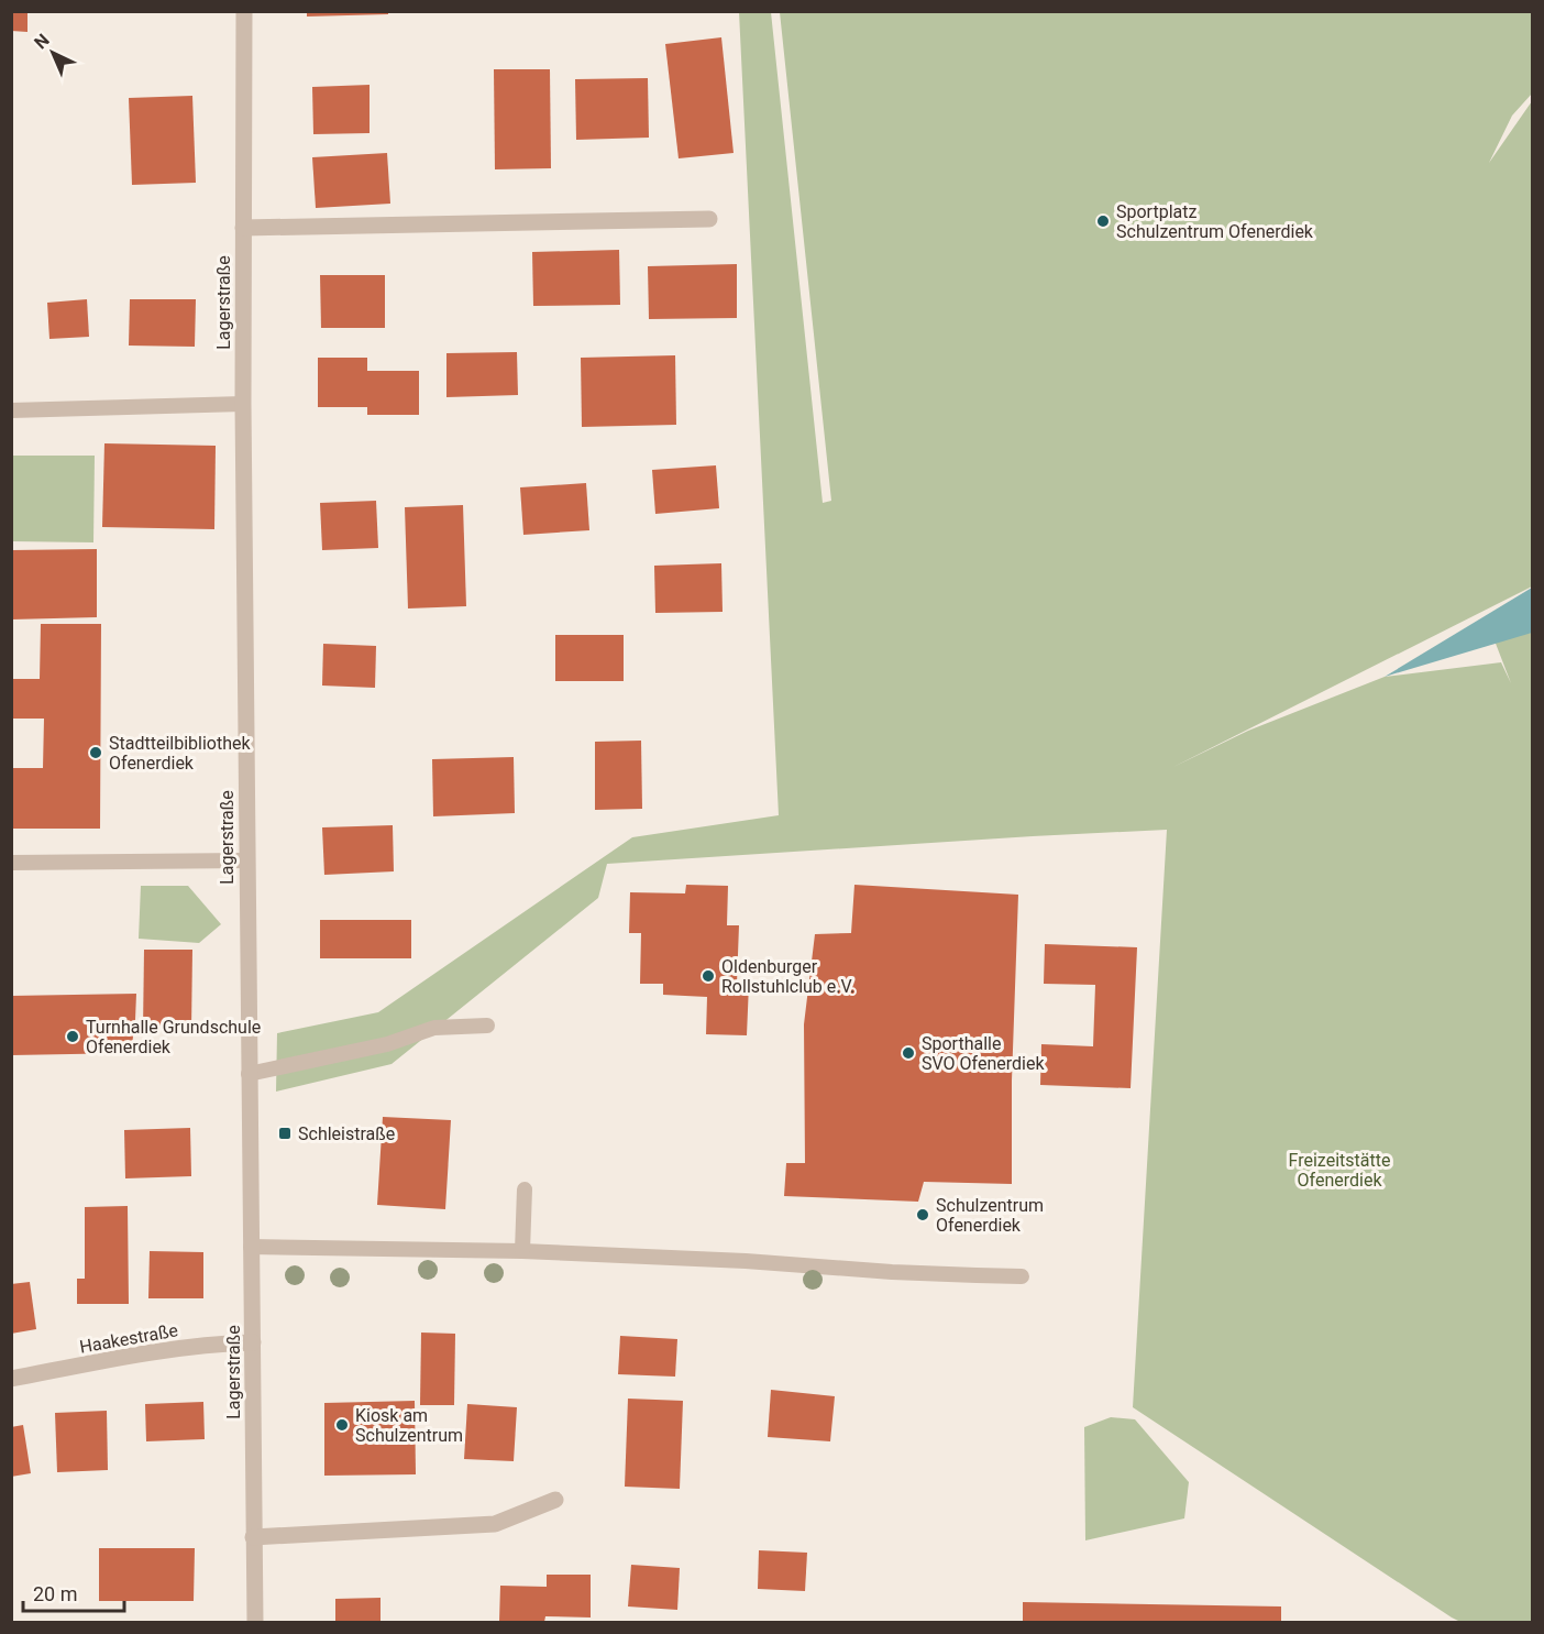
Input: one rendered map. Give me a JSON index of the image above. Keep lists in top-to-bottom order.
{
  "streets": {
    "street": ["Lagerstraße", "Haakestraße"]
  },
  "crossings": [
    ["Lagerstraße", "Haakestraße"]
  ],
  "parks": ["Freizeitstätte Ofenerdiek"],
  "places": {
    "other": [
      "Sportplatz Schulzentrum Ofenerdiek",
      "Stadtteilbibliothek Ofenerdiek",
      "Oldenburger Rollstuhlclub e.V.",
      "Turnhalle Grundschule Ofenerdiek",
      "Sporthalle SVO Ofenerdiek",
      "Schulzentrum Ofenerdiek",
      "Kiosk am Schulzentrum"
    ],
    "transit": ["Schleistraße"]
  },
  "scale_bar": "20 m",
  "north": "top left"
}
